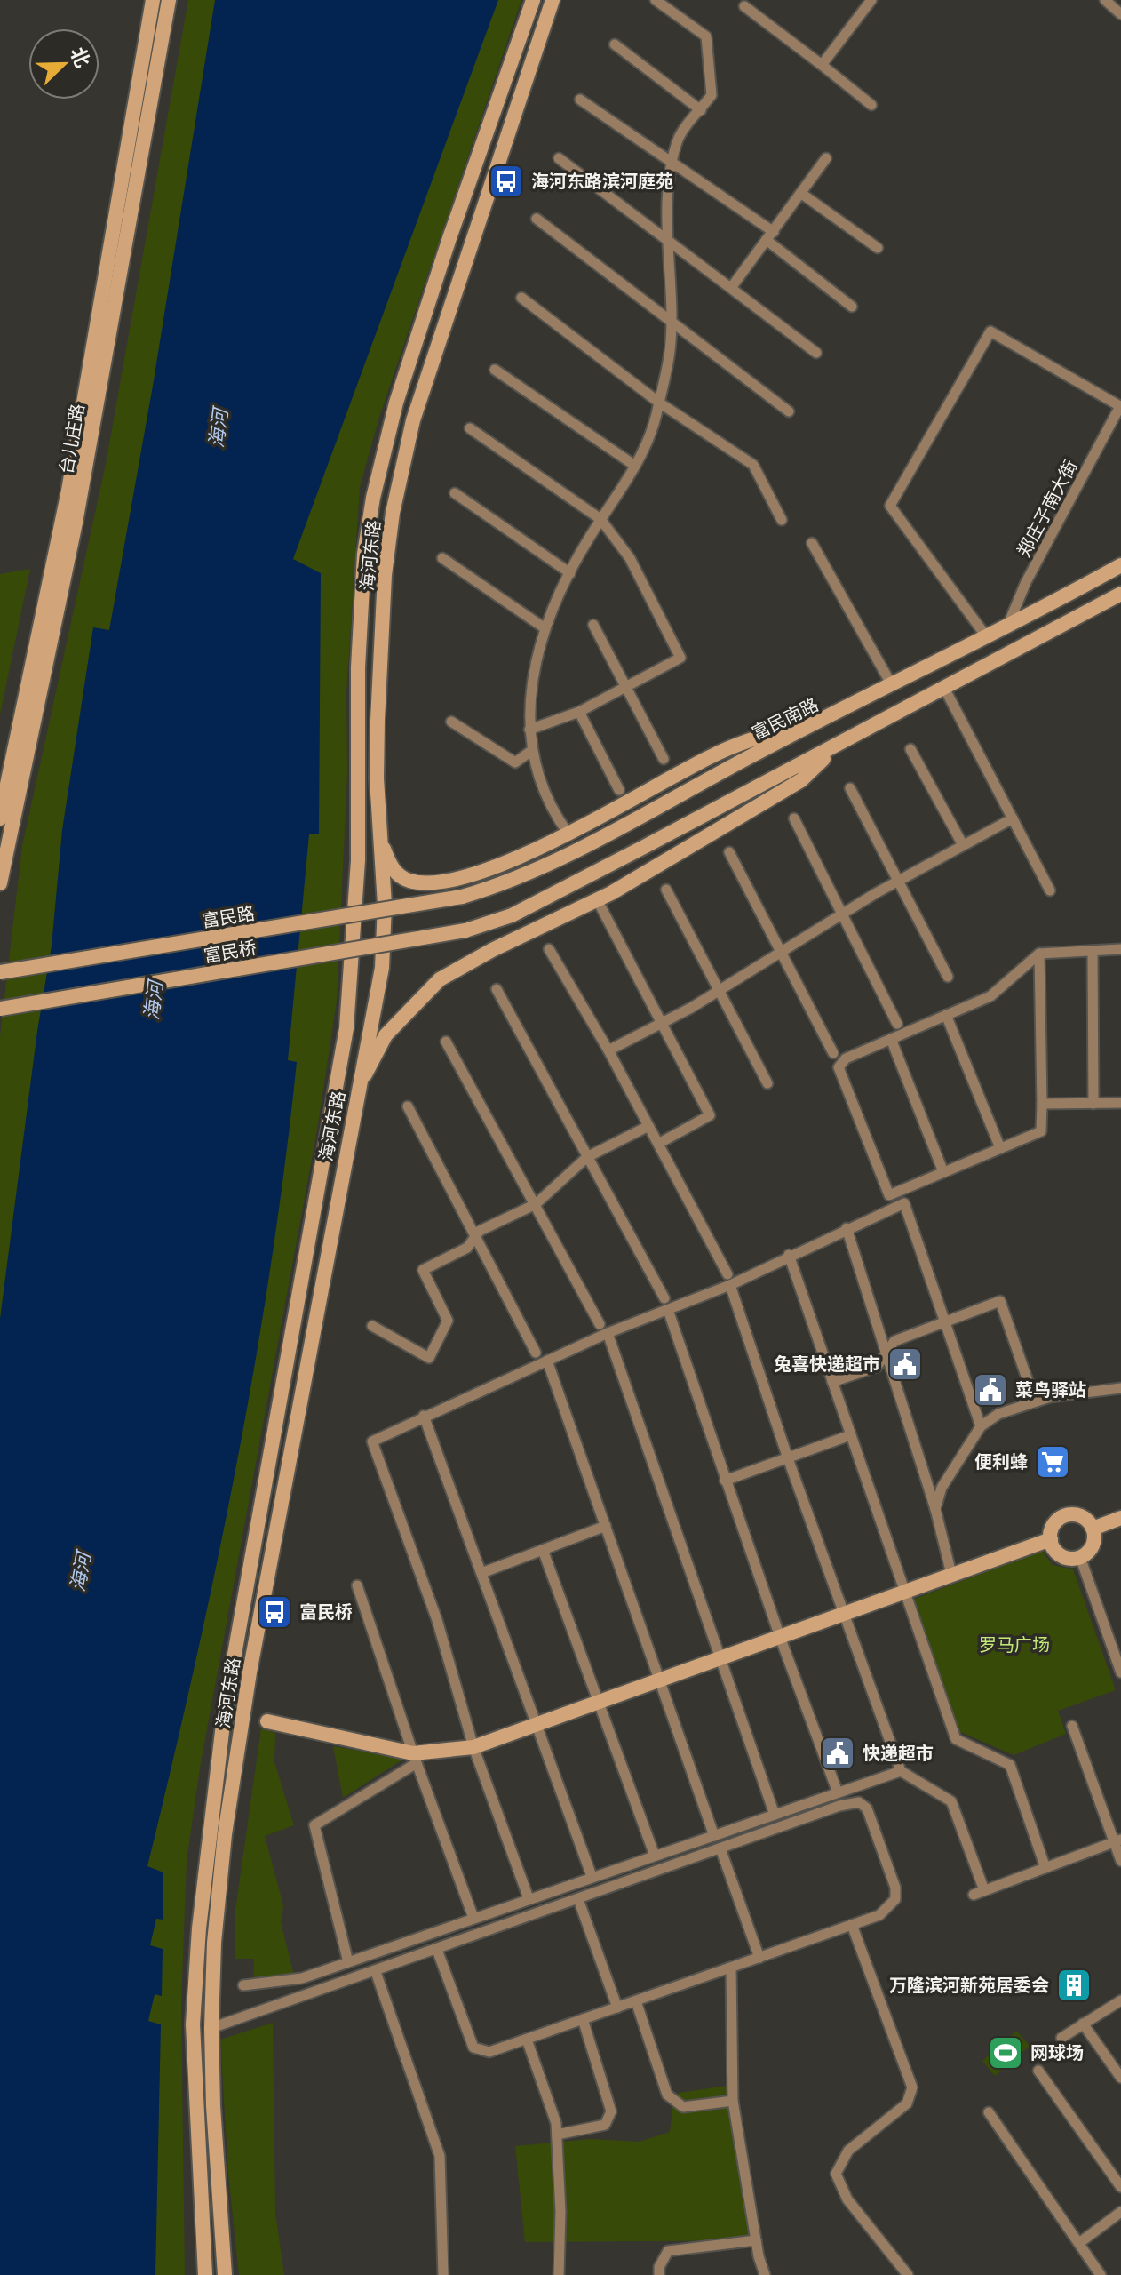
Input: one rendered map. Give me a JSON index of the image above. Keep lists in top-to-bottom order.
{
  "streets": {
    "main road": [
      "台儿庄路",
      "海河东路",
      "富民南路",
      "富民路",
      "富民桥"
    ],
    "street": ["郑庄子南大街"]
  },
  "crossings": [
    ["郑庄子南大街", "富民南路"],
    ["富民南路", "富民路"]
  ],
  "water": ["海河"],
  "parks": ["罗马广场"],
  "places": {
    "bus stop": ["海河东路滨河庭苑", "富民桥"],
    "public building": ["兔喜快递超市", "菜鸟驿站", "快递超市"],
    "supermarket": ["便利蜂"],
    "building": ["万隆滨河新苑居委会"],
    "sports": ["网球场"]
  },
  "north": "top right"
}
